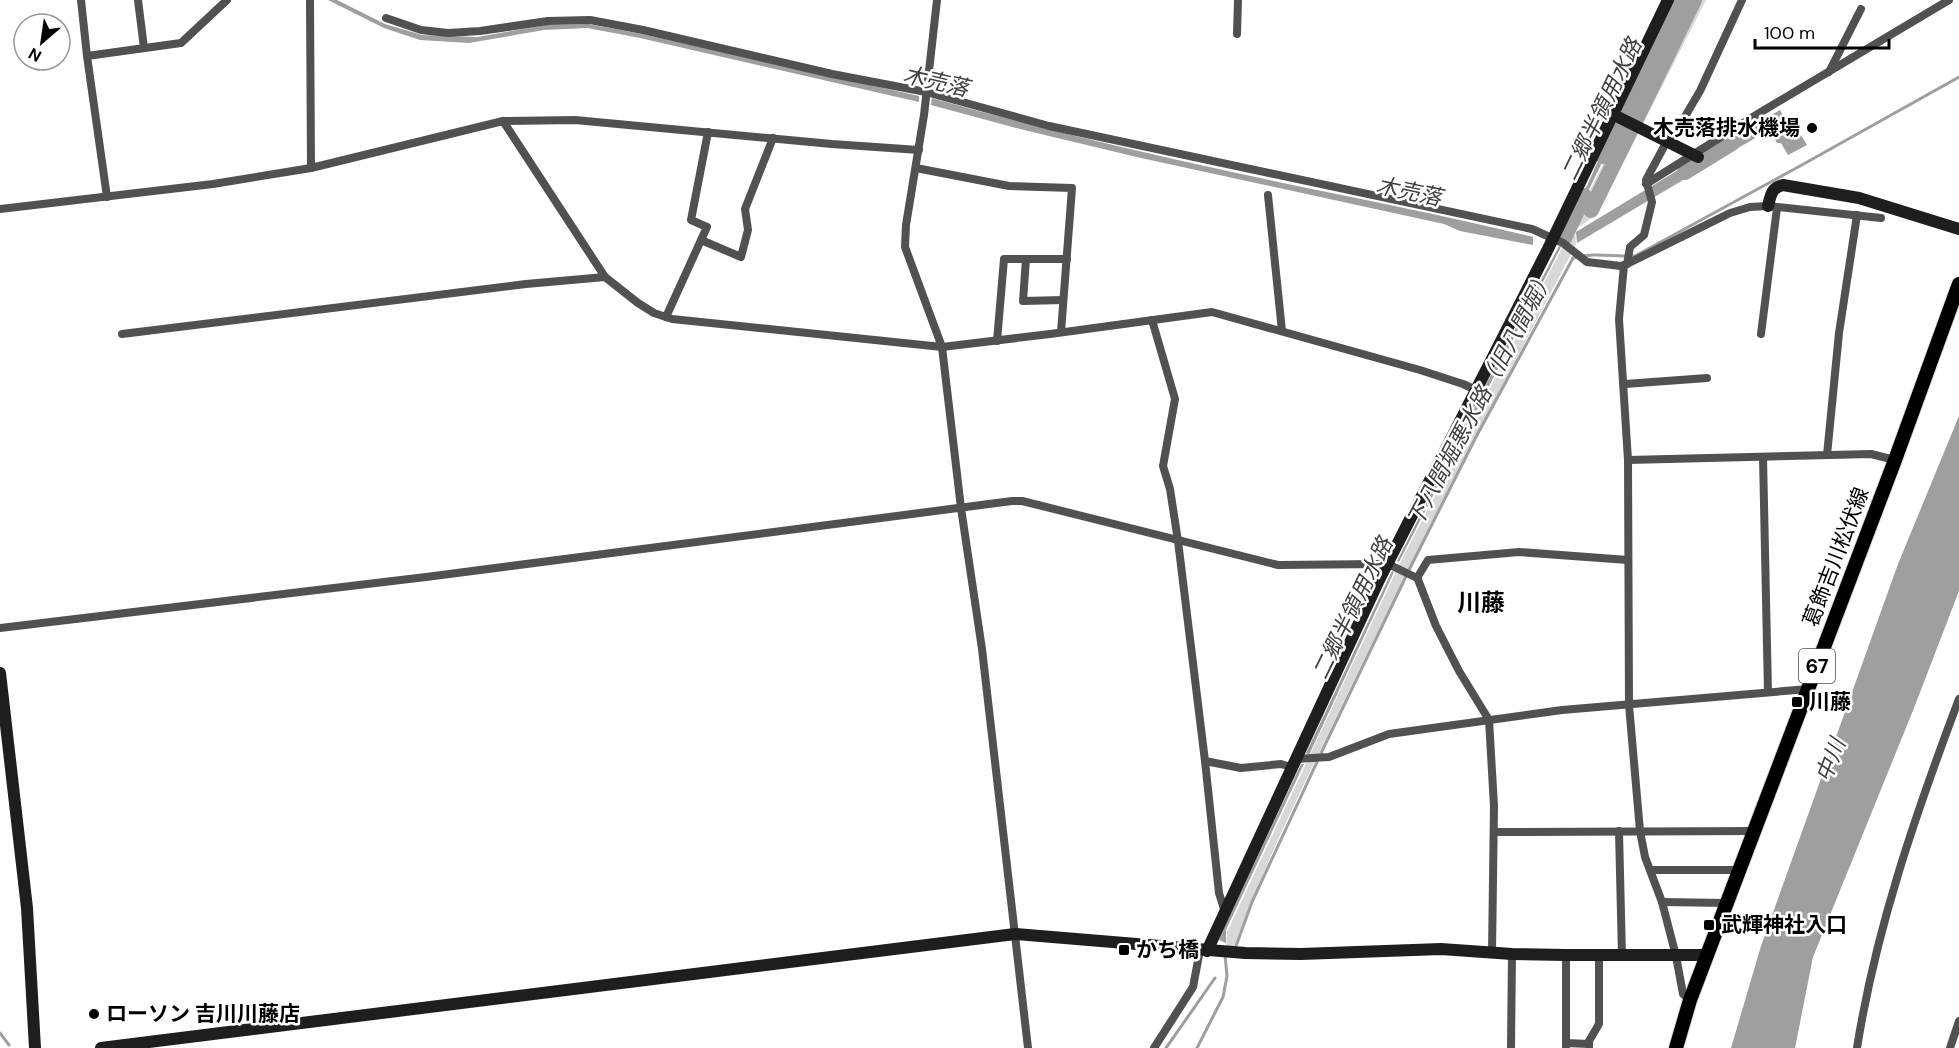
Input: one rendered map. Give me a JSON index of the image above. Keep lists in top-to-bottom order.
{
  "streets": {
    "main road": ["葛飾吉川松伏線", "67"]
  },
  "districts": ["川藤"],
  "water": [
    "木売落",
    "二郷半領用水路",
    "下八間堀悪水路（旧八間堀）",
    "中川"
  ],
  "places": {
    "other": ["木売落排水機場", "ローソン 吉川川藤店"],
    "transit": ["川藤", "武輝神社入口", "かち橋"]
  },
  "scale_bar": "100 m",
  "north": "bottom left"
}
